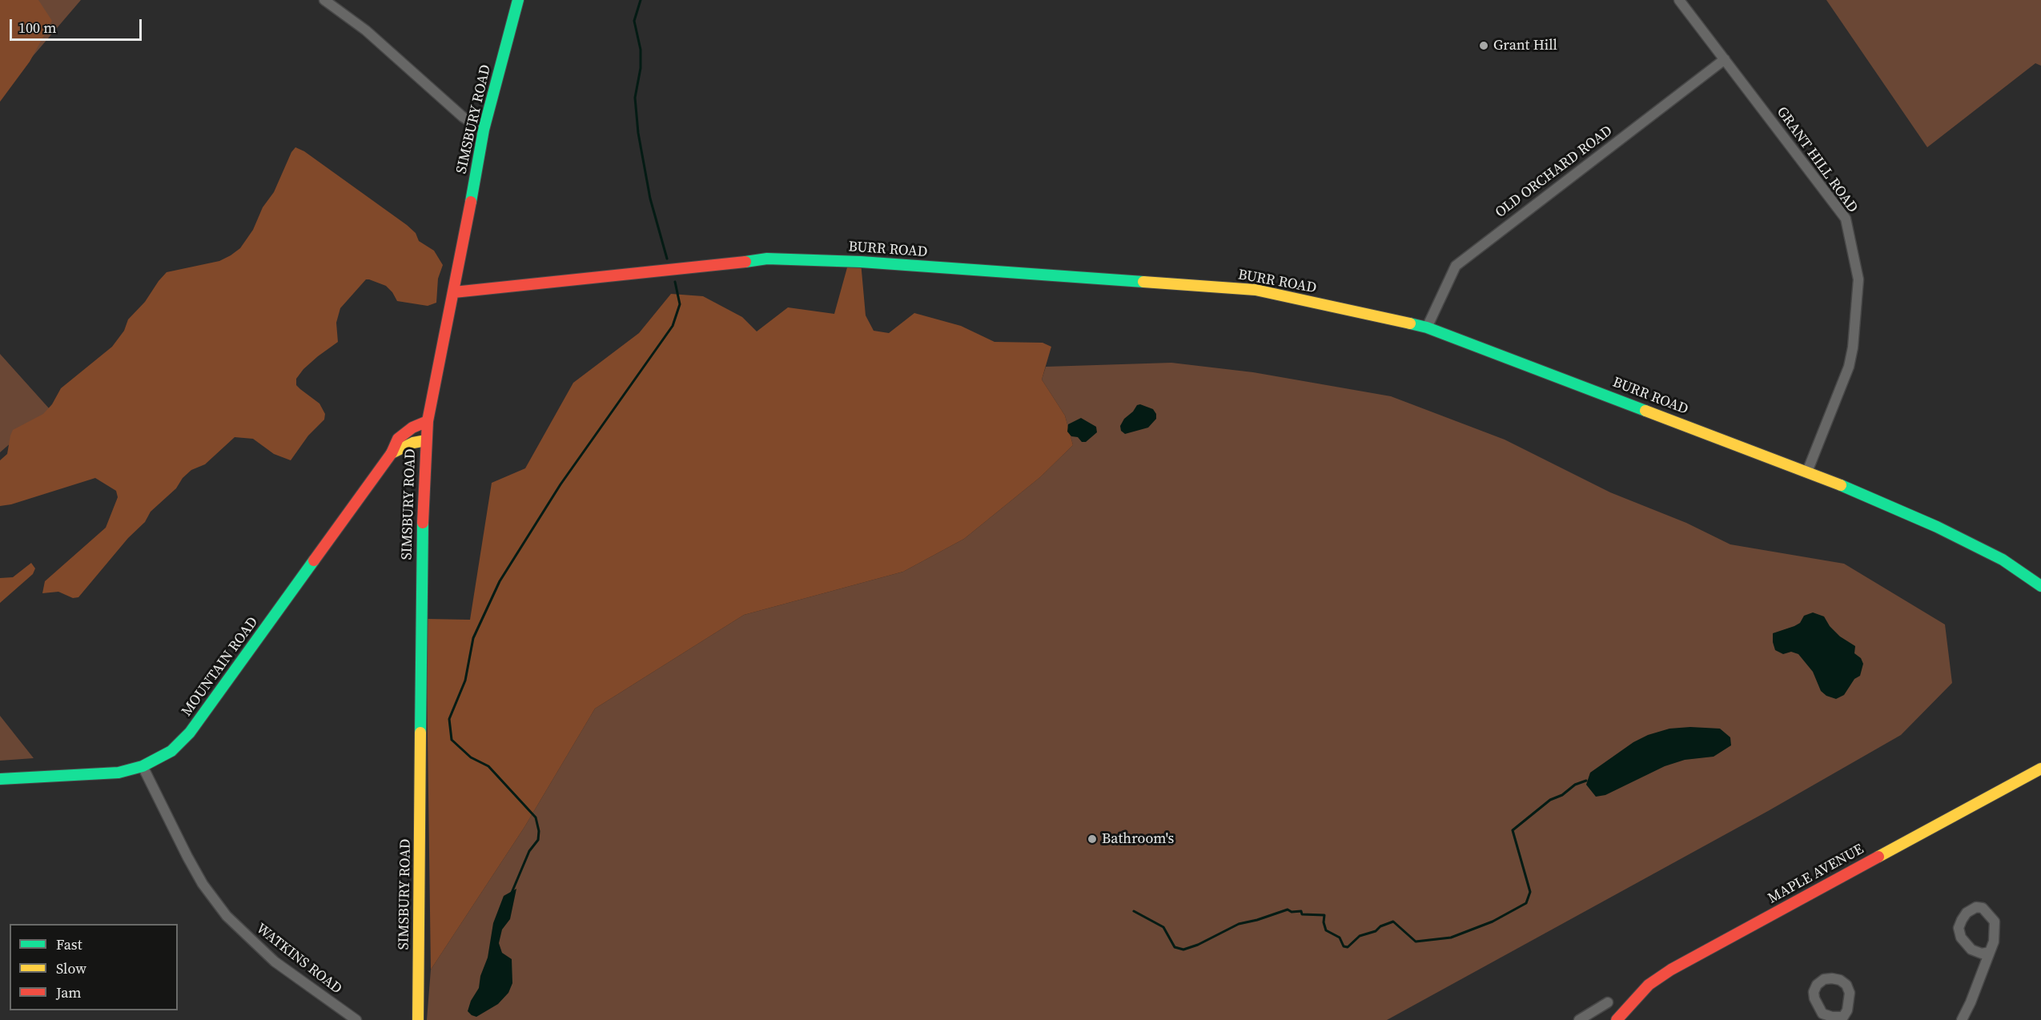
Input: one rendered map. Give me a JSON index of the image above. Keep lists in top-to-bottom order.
{
  "streets": {
    "street": [
      "SIMSBURY ROAD",
      "GRANT HILL ROAD",
      "OLD ORCHARD ROAD",
      "BURR ROAD",
      "MOUNTAIN ROAD",
      "MAPLE AVENUE",
      "WATKINS ROAD"
    ]
  },
  "crossings": [
    ["SIMSBURY ROAD", "BURR ROAD"],
    ["SIMSBURY ROAD", "MOUNTAIN ROAD"],
    ["GRANT HILL ROAD", "OLD ORCHARD ROAD"],
    ["GRANT HILL ROAD", "BURR ROAD"],
    ["OLD ORCHARD ROAD", "BURR ROAD"],
    ["MOUNTAIN ROAD", "WATKINS ROAD"]
  ],
  "places": ["Grant Hill", "Bathroom's"],
  "legend": ["Fast", "Slow", "Jam"],
  "scale_bar": "100 m"
}
